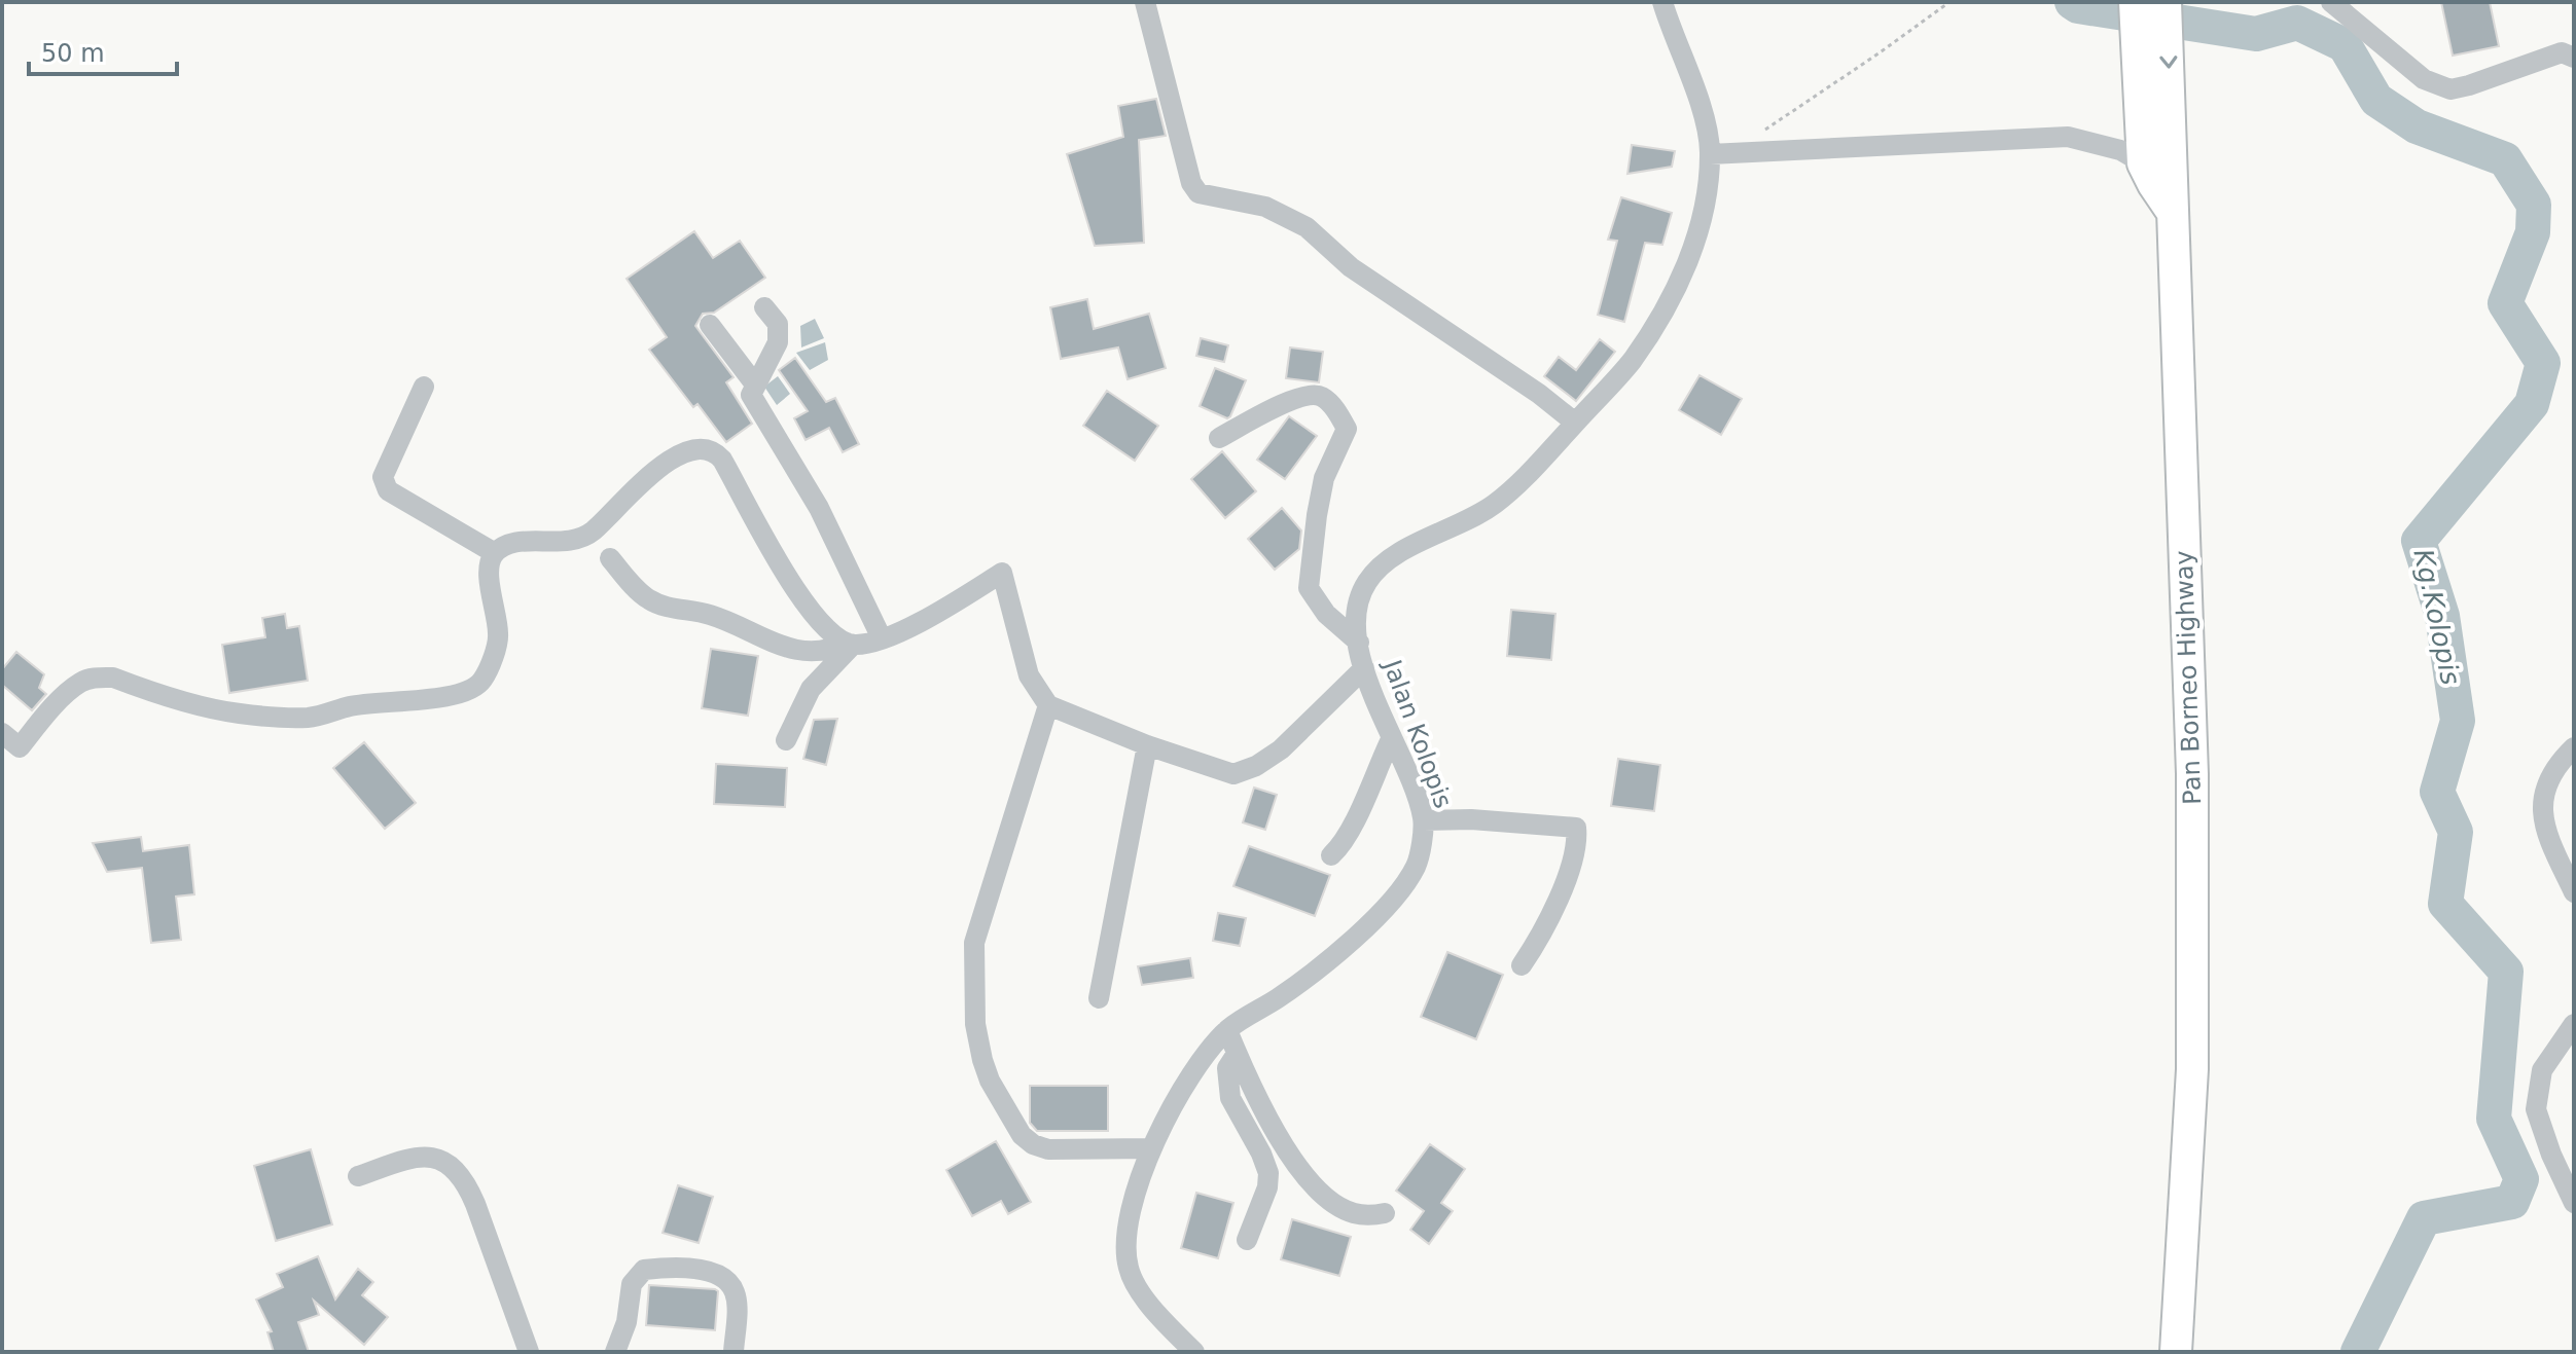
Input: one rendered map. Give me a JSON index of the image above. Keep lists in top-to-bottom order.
{
  "streets": {
    "highway": ["Pan Borneo Highway"],
    "street": ["Jalan Kolopis"]
  },
  "water": ["Kg.Kolopis"],
  "scale_bar": "50 m"
}
